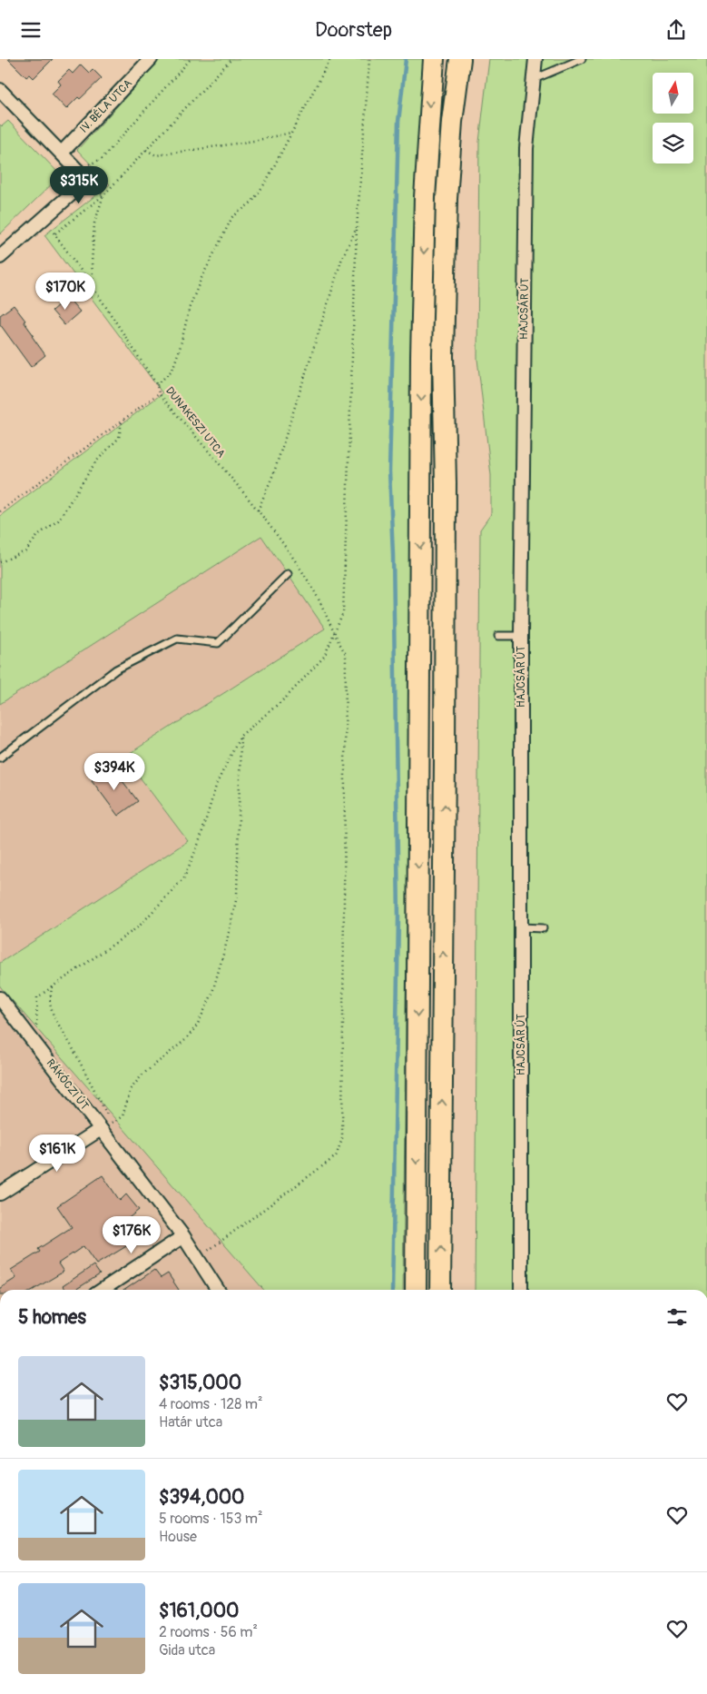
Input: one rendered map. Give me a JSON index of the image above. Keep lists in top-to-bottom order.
{
  "streets": {
    "street": ["IV. BÉLA UTCA", "HAJCSÁR ÚT", "RÁKÓCZI ÚT"],
    "path": ["DUNAKESZI UTCA"]
  },
  "crossings": [
    ["DUNAKESZI UTCA", "RÁKÓCZI ÚT"]
  ],
  "north": "top",
  "page": {
    "header": "Doorstep",
    "price": [
      "$315K",
      "$170K",
      "$394K",
      "$161K",
      "$176K"
    ],
    "heading": "5 homes",
    "list": [
      {
        "name": "$315,000",
        "note": "4 rooms · 128 m² · Határ utca"
      },
      {
        "name": "$394,000",
        "note": "5 rooms · 153 m² · House"
      },
      {
        "name": "$161,000",
        "note": "2 rooms · 56 m² · Gida utca"
      }
    ]
  }
}
